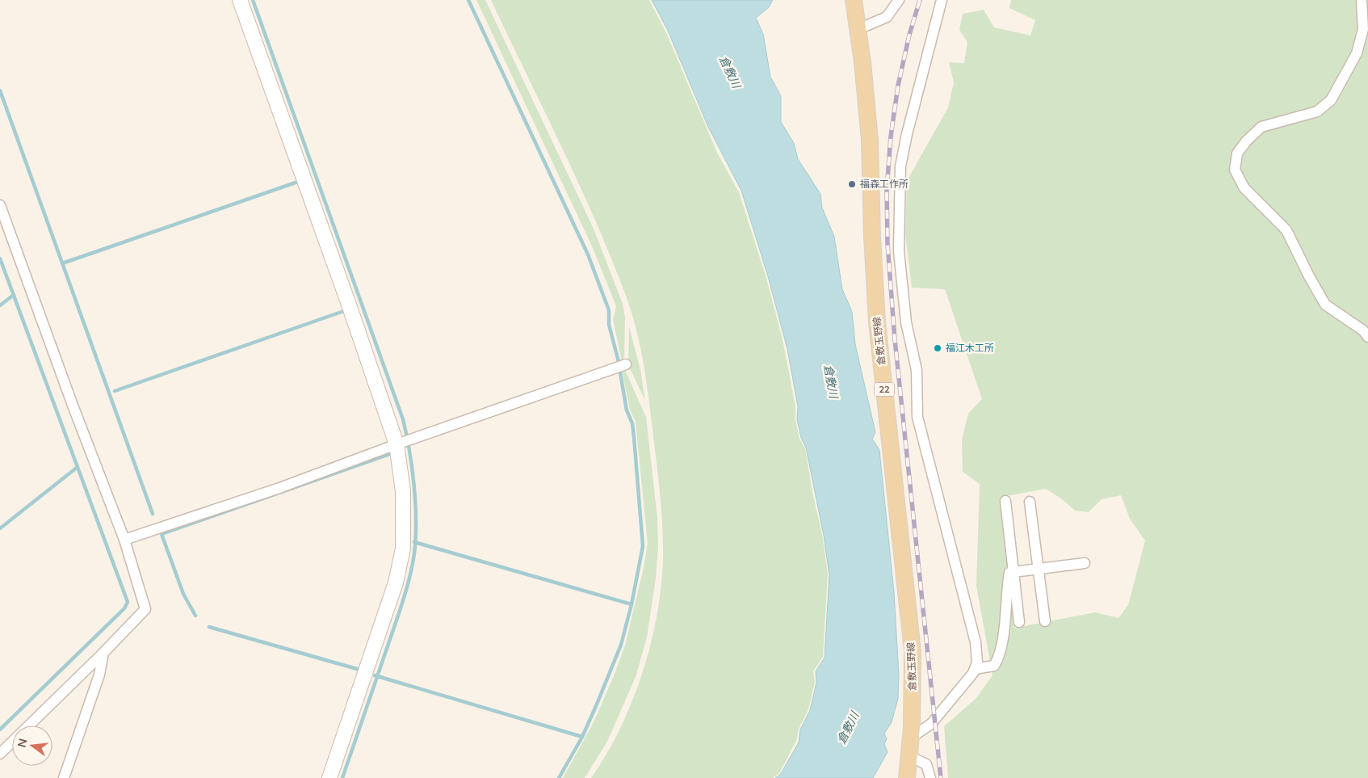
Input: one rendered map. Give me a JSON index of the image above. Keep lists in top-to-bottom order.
{
  "streets": {
    "main road": ["倉敷玉野線", "22"]
  },
  "water": ["倉敷川"],
  "places": ["福森工作所", "福江木工所"],
  "north": "left"
}
